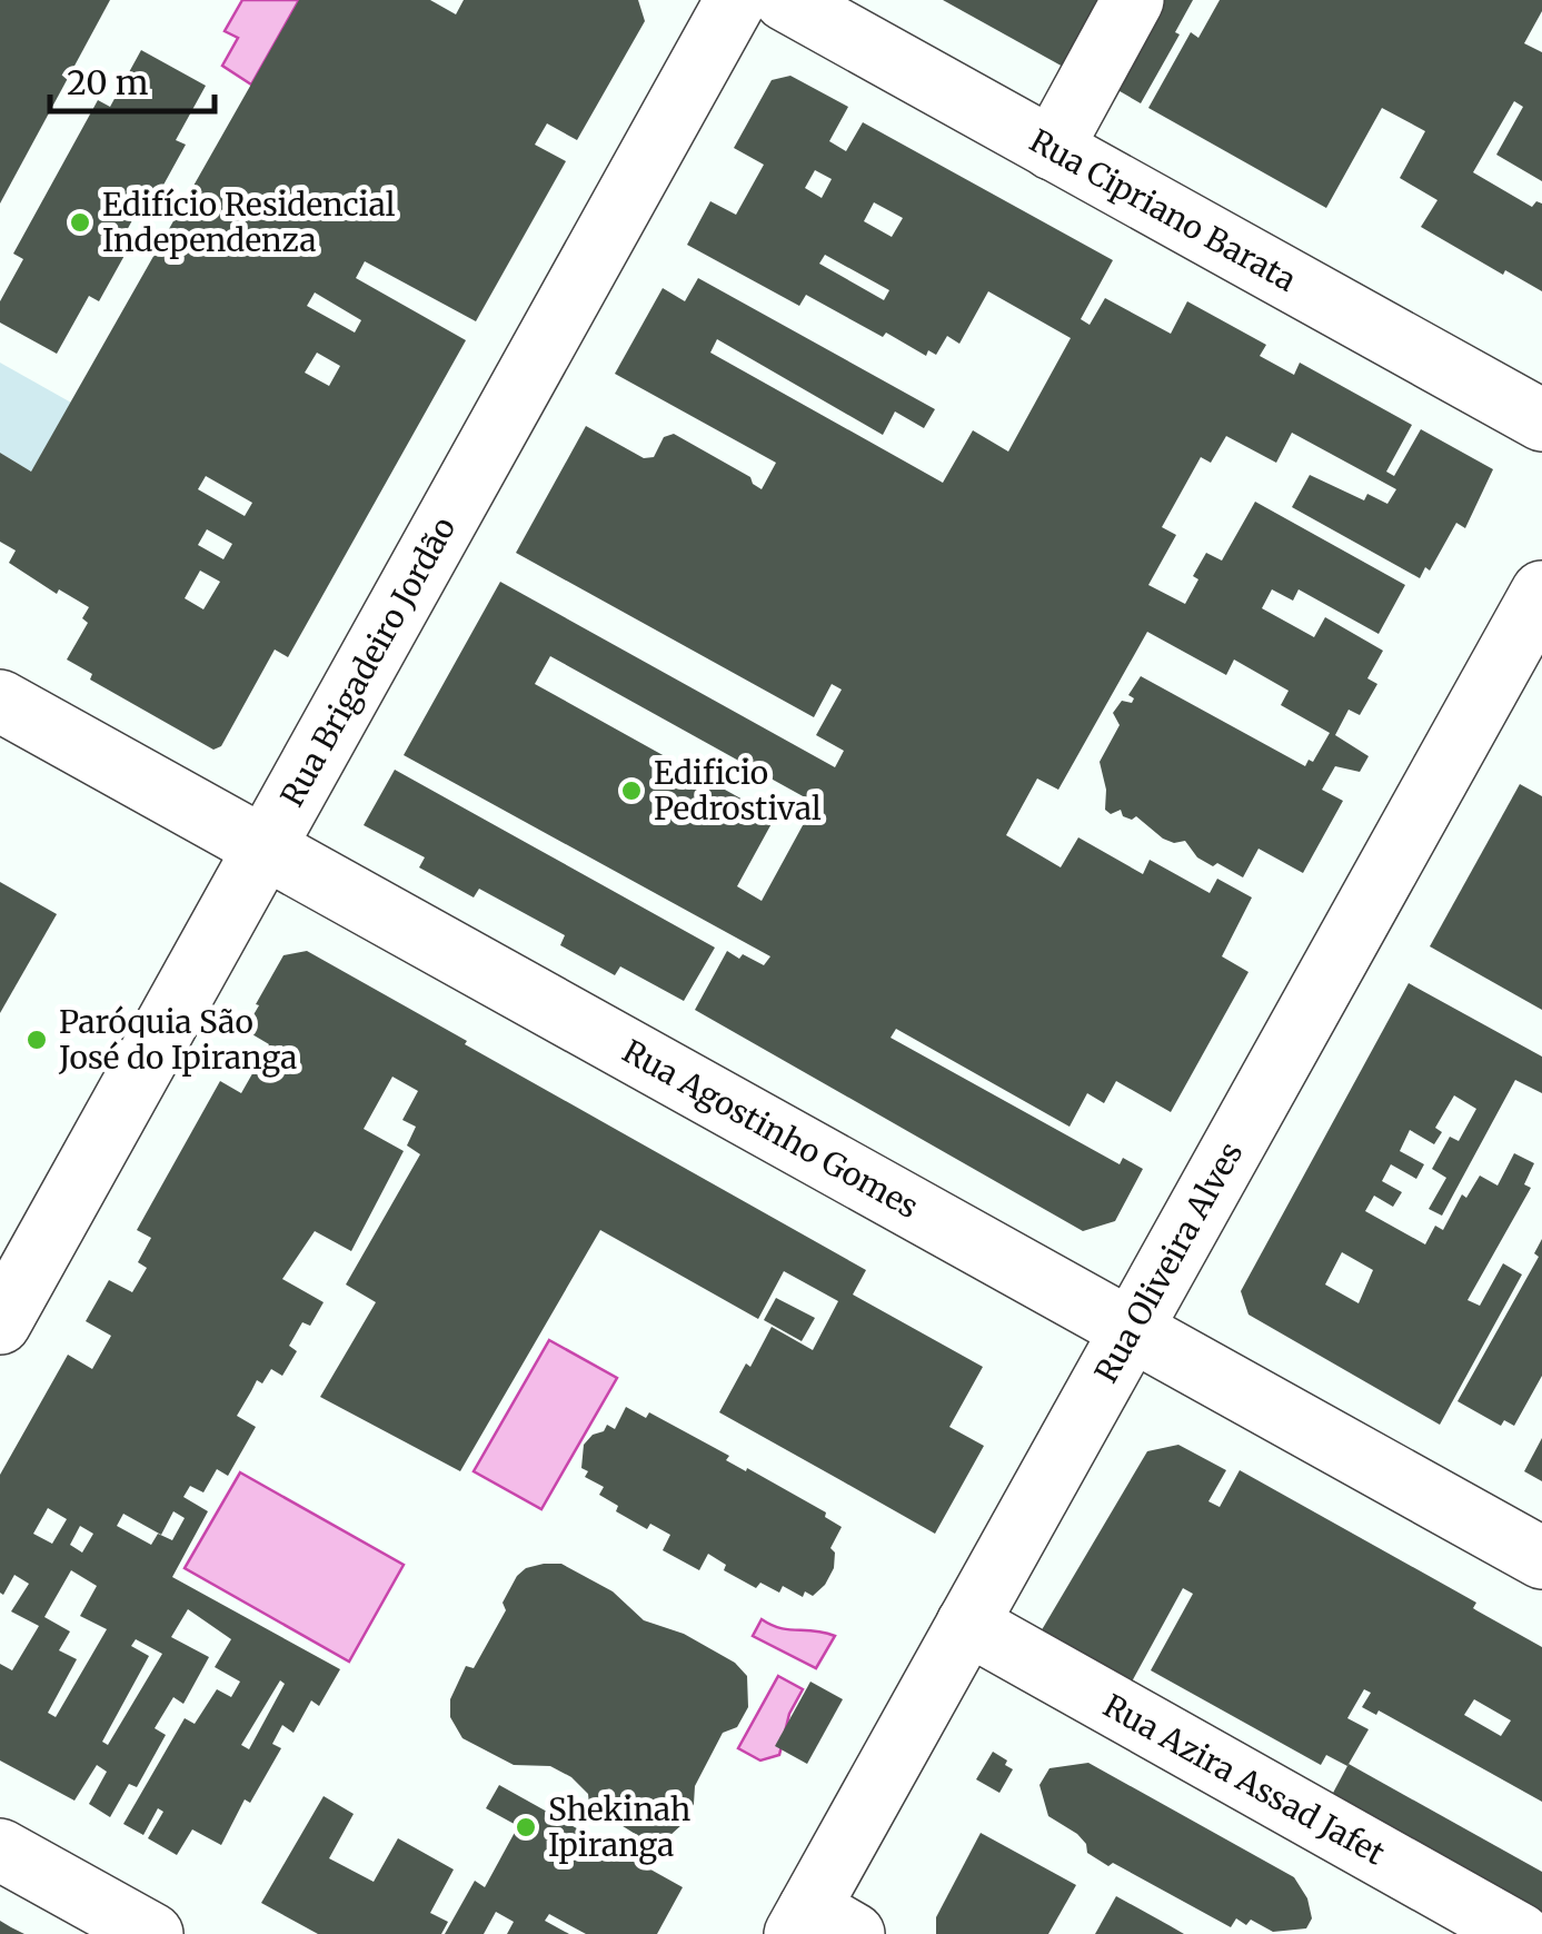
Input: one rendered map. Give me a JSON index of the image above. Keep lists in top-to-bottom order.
{
  "streets": {
    "street": [
      "Rua Cipriano Barata",
      "Rua Brigadeiro Jordão",
      "Rua Agostinho Gomes",
      "Rua Oliveira Alves",
      "Rua Azira Assad Jafet"
    ]
  },
  "crossings": [
    ["Rua Brigadeiro Jordão", "Rua Agostinho Gomes"],
    ["Rua Agostinho Gomes", "Rua Oliveira Alves"],
    ["Rua Oliveira Alves", "Rua Azira Assad Jafet"]
  ],
  "places": [
    "Edifício Residencial Independenza",
    "Edificio Pedrostival",
    "Paróquia São José do Ipiranga",
    "Shekinah Ipiranga"
  ],
  "scale_bar": "20 m"
}
